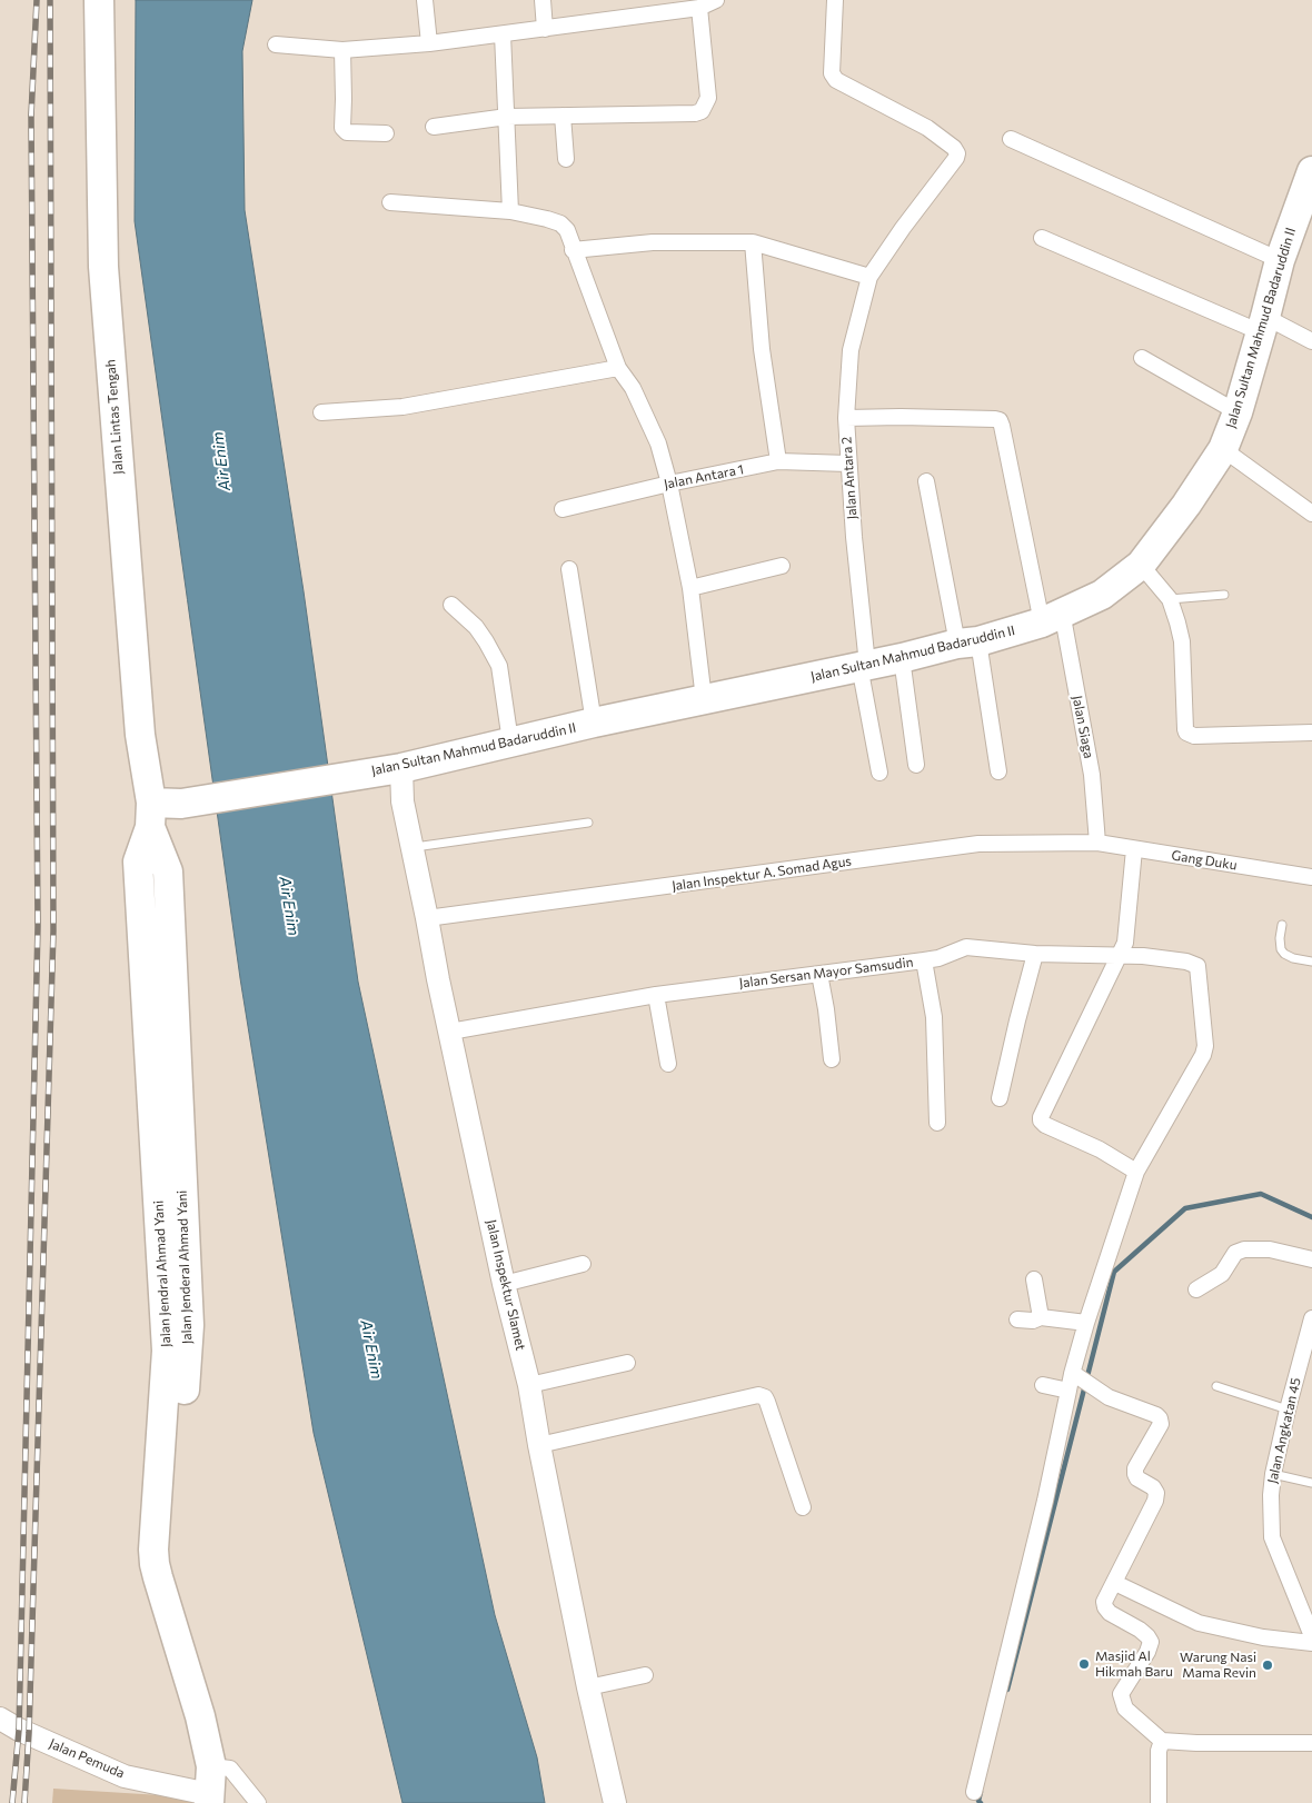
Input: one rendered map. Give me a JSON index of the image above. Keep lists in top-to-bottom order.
{
  "streets": {
    "highway": [
      "Jalan Sultan Mahmud Badaruddin II",
      "Jalan Lintas Tengah",
      "Jalan Jenderal Ahmad Yani",
      "Jalan Jendral Ahmad Yani"
    ],
    "street": [
      "Jalan Antara 1",
      "Jalan Antara 2",
      "Jalan Siaga",
      "Gang Duku",
      "Jalan Inspektur A. Somad Agus",
      "Jalan Sersan Mayor Samsudin",
      "Jalan Inspektur Slamet",
      "Jalan Angkatan 45",
      "Jalan Pemuda"
    ]
  },
  "crossings": [
    ["Jalan Sultan Mahmud Badaruddin II", "Jalan Lintas Tengah"],
    ["Jalan Sultan Mahmud Badaruddin II", "Jalan Antara 2"],
    ["Jalan Sultan Mahmud Badaruddin II", "Jalan Siaga"],
    ["Jalan Sultan Mahmud Badaruddin II", "Jalan Jenderal Ahmad Yani"],
    ["Jalan Sultan Mahmud Badaruddin II", "Jalan Jendral Ahmad Yani"],
    ["Jalan Sultan Mahmud Badaruddin II", "Jalan Inspektur Slamet"],
    ["Jalan Lintas Tengah", "Jalan Jenderal Ahmad Yani"],
    ["Jalan Lintas Tengah", "Jalan Jendral Ahmad Yani"],
    ["Jalan Antara 1", "Jalan Antara 2"],
    ["Jalan Antara 2", "Jalan Siaga"],
    ["Jalan Siaga", "Gang Duku"],
    ["Jalan Siaga", "Jalan Inspektur A. Somad Agus"],
    ["Gang Duku", "Jalan Inspektur A. Somad Agus"],
    ["Jalan Inspektur A. Somad Agus", "Jalan Inspektur Slamet"],
    ["Jalan Sersan Mayor Samsudin", "Jalan Inspektur Slamet"],
    ["Jalan Jenderal Ahmad Yani", "Jalan Jendral Ahmad Yani"],
    ["Jalan Jenderal Ahmad Yani", "Jalan Pemuda"],
    ["Jalan Jendral Ahmad Yani", "Jalan Pemuda"]
  ],
  "water": ["Air Enim"],
  "places": ["Masjid Al Hikmah Baru", "Warung Nasi Mama Revin"]
}
